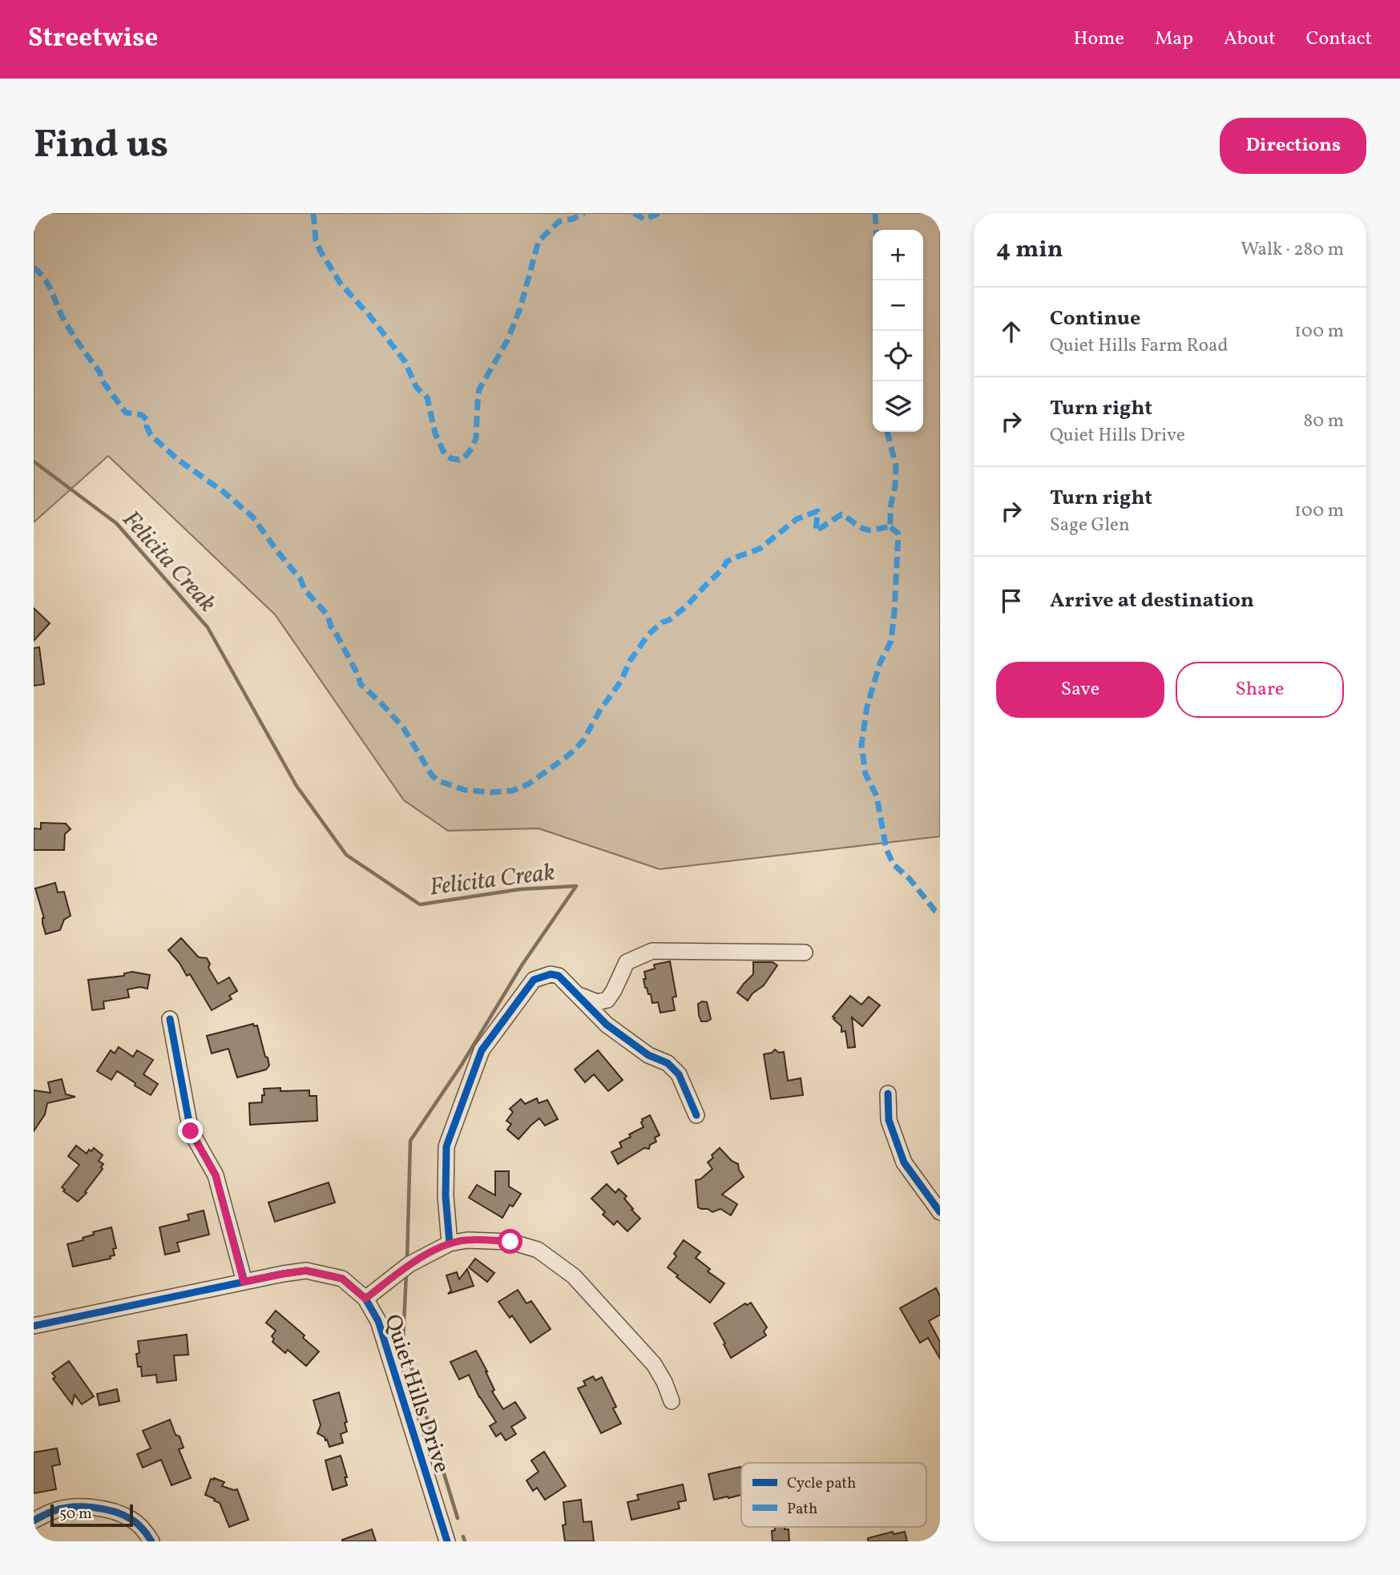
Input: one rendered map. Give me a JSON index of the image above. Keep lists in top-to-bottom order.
{
  "streets": {
    "street": ["Quiet Hills Drive"]
  },
  "water": ["Felicita Creak"],
  "legend": ["Cycle path", "Path"],
  "scale_bar": "50 m",
  "page": {
    "header": "Streetwise",
    "nav": [
      "Home",
      "Map",
      "About",
      "Contact"
    ],
    "buttons": [
      "Directions",
      ["Save", "Share"]
    ],
    "title": "Find us",
    "heading": ["4 min", "Walk · 280 m"],
    "map_buttons": ["+", "−"],
    "list": [
      ["Continue", "Quiet Hills Farm Road", "100 m"],
      ["Turn right", "Quiet Hills Drive", "80 m"],
      ["Turn right", "Sage Glen", "100 m"],
      "Arrive at destination"
    ],
    "scale": "50 m"
  }
}
